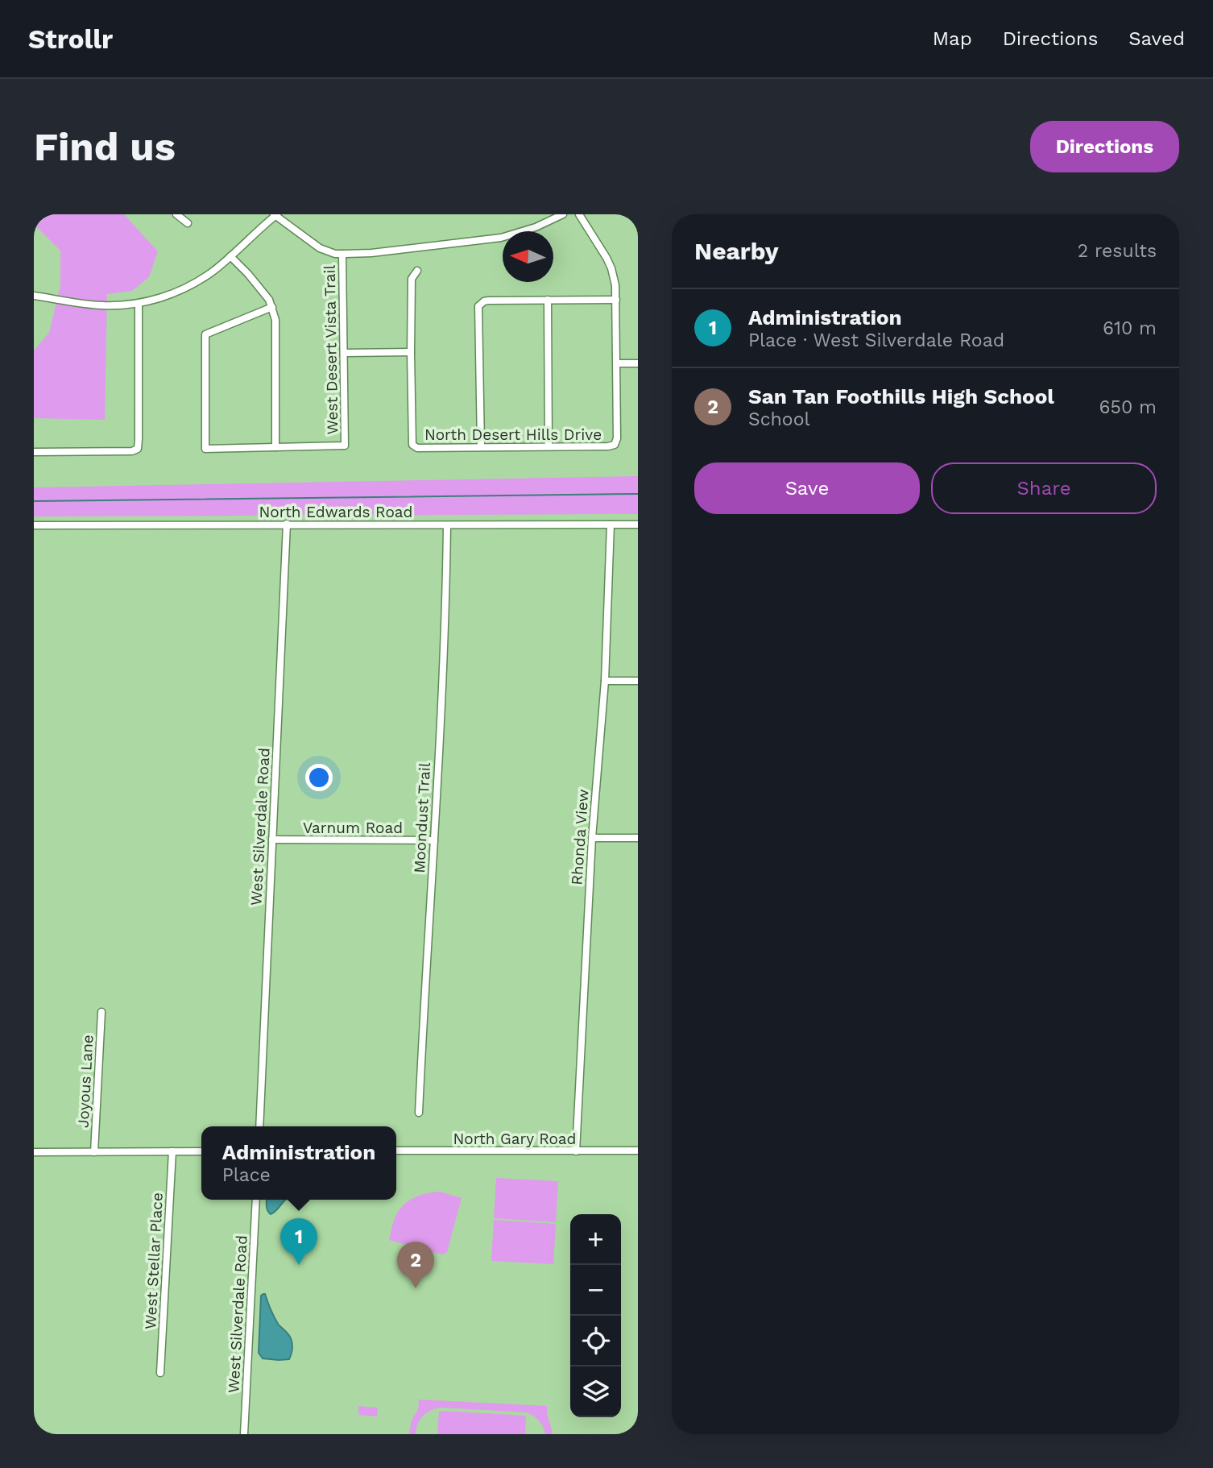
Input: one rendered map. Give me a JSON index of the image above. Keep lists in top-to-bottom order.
{
  "streets": {
    "street": [
      "West Desert Vista Trail",
      "North Desert Hills Drive",
      "North Edwards Road",
      "Moondust Trail",
      "West Silverdale Road",
      "Varnum Road",
      "Rhonda View",
      "Joyous Lane",
      "North Gary Road",
      "West Stellar Place"
    ]
  },
  "crossings": [
    ["North Edwards Road", "Moondust Trail"],
    ["North Edwards Road", "West Silverdale Road"],
    ["North Edwards Road", "Rhonda View"],
    ["Moondust Trail", "Varnum Road"],
    ["West Silverdale Road", "Varnum Road"],
    ["Rhonda View", "North Gary Road"]
  ],
  "north": "left",
  "page": {
    "header": "Strollr",
    "nav": ["Map", "Directions", "Saved"],
    "buttons": [
      "Directions",
      ["Save", "Share"]
    ],
    "title": "Find us",
    "heading": ["Nearby", "2 results"],
    "list": [
      {
        "mark": "1",
        "name": "Administration",
        "note": "Place · West Silverdale Road",
        "value": "610 m"
      },
      {
        "mark": "2",
        "name": "San Tan Foothills High School",
        "note": "School",
        "value": "650 m"
      }
    ],
    "popup": ["Administration", "Place"],
    "map_buttons": ["+", "−"],
    "pins": ["1", "2"]
  }
}
